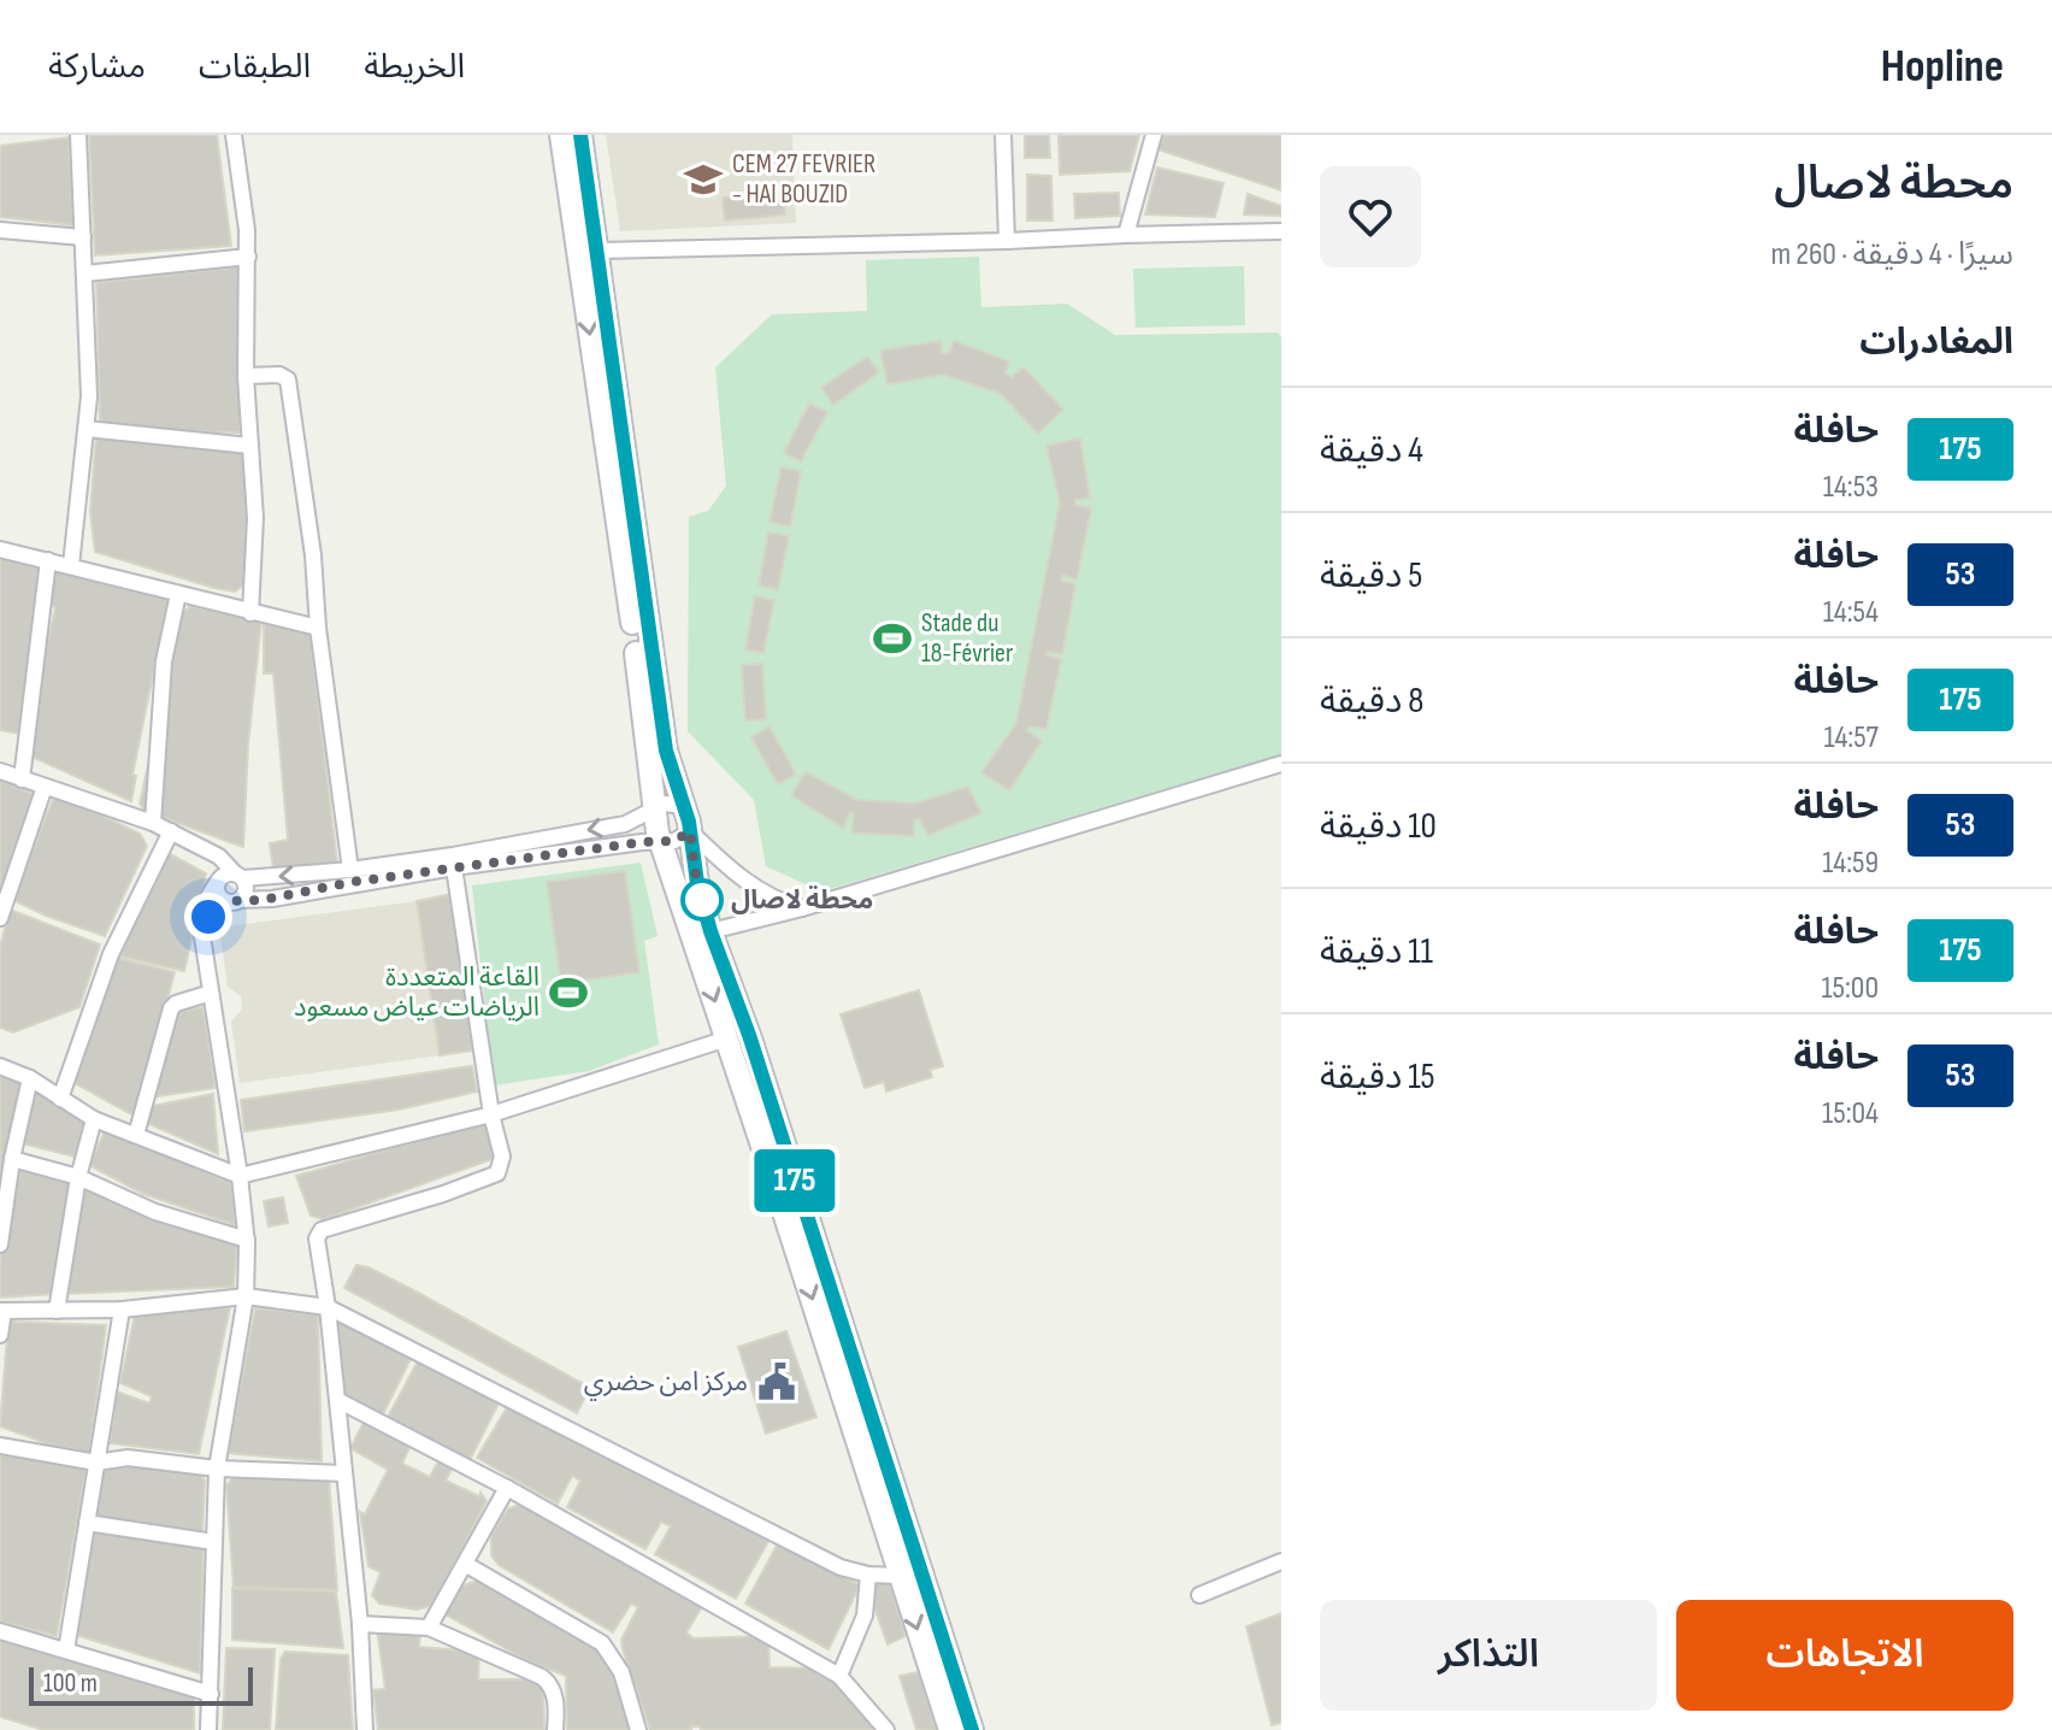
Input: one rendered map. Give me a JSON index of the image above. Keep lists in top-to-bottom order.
{
  "places": {
    "school or university": ["CEM 27 FEVRIER - HAI BOUZID"],
    "sports": ["Stade du 18-Février", "القاعة المتعددة الرياضات عياض مسعود"],
    "other": ["محطة لاصال"],
    "public building": ["مركز امن حضري"]
  },
  "lines": ["bus line 175"],
  "scale_bar": "100 m",
  "page": {
    "header": "Hopline",
    "nav": ["الخريطة", "الطبقات", "مشاركة"],
    "heading": [
      ["محطة لاصال", "سيرًا · 4 دقيقة · 260 m"],
      "المغادرات"
    ],
    "on_map": "175",
    "list": [
      {
        "mark": "175",
        "name": "حافلة",
        "note": "14:53",
        "value": "4 دقيقة"
      },
      {
        "mark": "53",
        "name": "حافلة",
        "note": "14:54",
        "value": "5 دقيقة"
      },
      {
        "mark": "175",
        "name": "حافلة",
        "note": "14:57",
        "value": "8 دقيقة"
      },
      {
        "mark": "53",
        "name": "حافلة",
        "note": "14:59",
        "value": "10 دقيقة"
      },
      {
        "mark": "175",
        "name": "حافلة",
        "note": "15:00",
        "value": "11 دقيقة"
      },
      {
        "mark": "53",
        "name": "حافلة",
        "note": "15:04",
        "value": "15 دقيقة"
      }
    ],
    "buttons": ["الاتجاهات", "التذاكر"],
    "scale": "100 m"
  }
}
